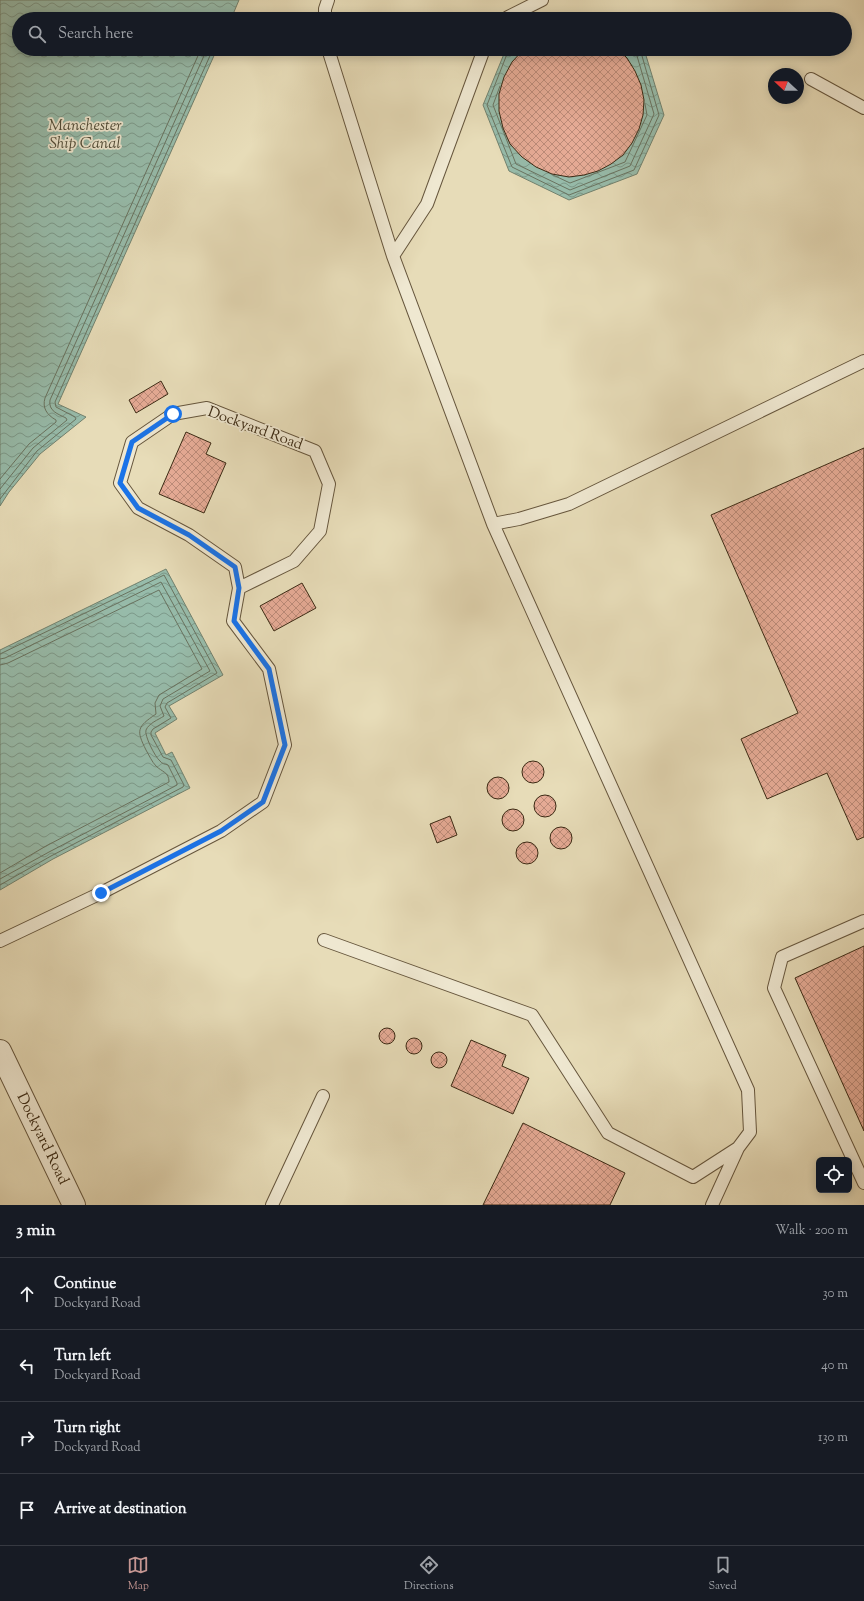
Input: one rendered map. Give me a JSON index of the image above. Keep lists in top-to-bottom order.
{
  "streets": {
    "street": ["Dockyard Road"]
  },
  "water": ["Manchester Ship Canal"],
  "north": "left",
  "page": {
    "search": "Search here",
    "heading": ["3 min", "Walk · 200 m"],
    "list": [
      ["Continue", "Dockyard Road", "30 m"],
      ["Turn left", "Dockyard Road", "40 m"],
      ["Turn right", "Dockyard Road", "130 m"],
      "Arrive at destination"
    ],
    "nav": ["Map", "Directions", "Saved"]
  }
}
